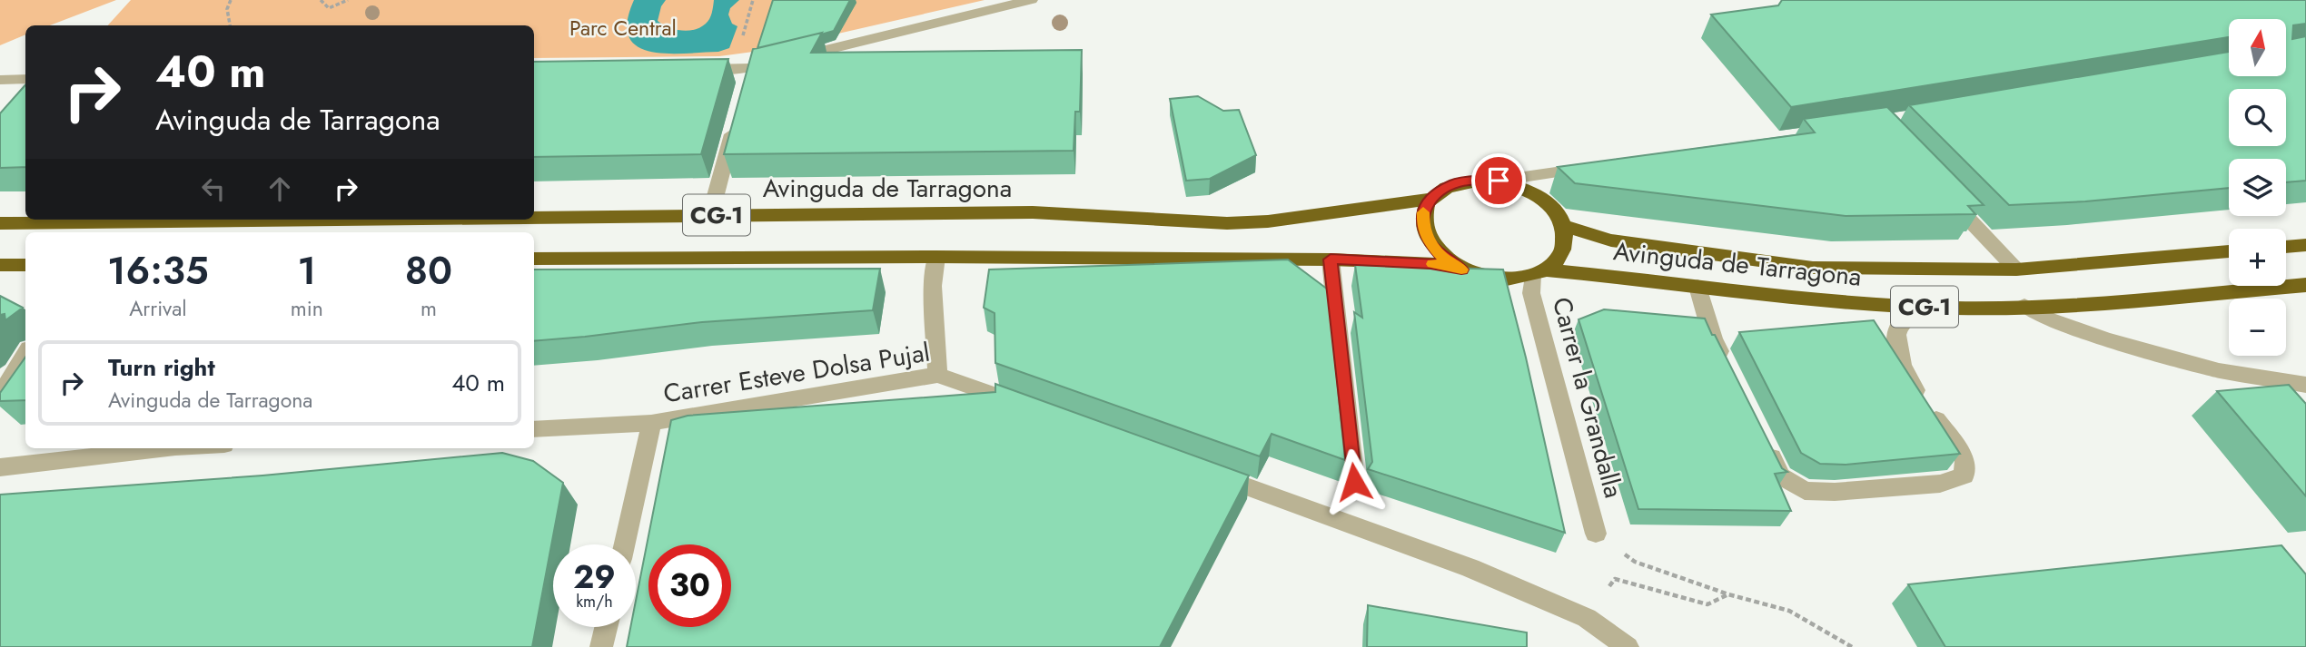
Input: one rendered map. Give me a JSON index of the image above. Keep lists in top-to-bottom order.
{
  "streets": {
    "highway": ["Avinguda de Tarragona", "CG-1"],
    "street": ["Carrer Esteve Dolsa Pujal", "Carrer la Grandalla"]
  },
  "crossings": [
    ["Avinguda de Tarragona", "CG-1"],
    ["Avinguda de Tarragona", "Carrer la Grandalla"],
    ["CG-1", "Carrer la Grandalla"]
  ],
  "parks": ["Parc Central"],
  "north": "top",
  "page": {
    "map_buttons": ["+", "−"],
    "turn": ["40 m", "Avinguda de Tarragona"],
    "eta": [
      "16:35",
      "Arrival",
      "1",
      "min",
      "80",
      "m"
    ],
    "list": [
      {
        "name": "Turn right",
        "note": "Avinguda de Tarragona",
        "value": "40 m"
      }
    ],
    "speed": "29 km/h",
    "limit": "30"
  }
}
